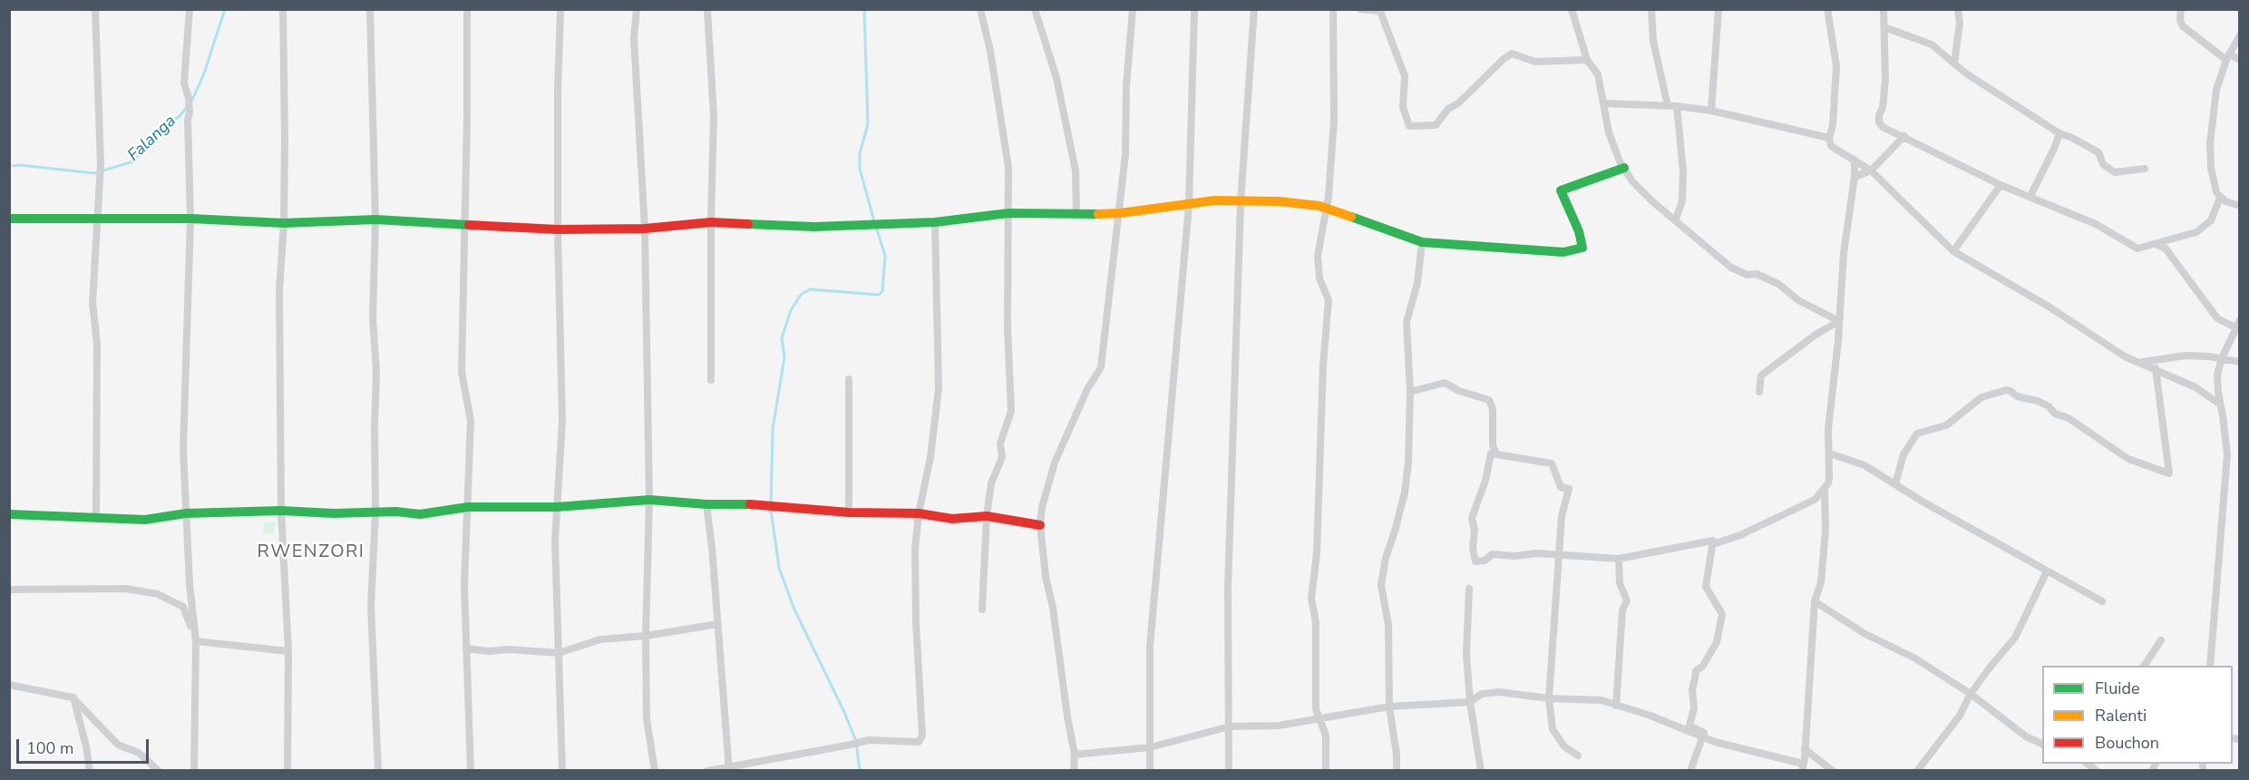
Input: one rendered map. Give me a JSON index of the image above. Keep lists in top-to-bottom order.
{
  "districts": ["RWENZORI"],
  "water": ["Falanga"],
  "legend": ["Fluide", "Ralenti", "Bouchon"],
  "scale_bar": "100 m"
}
